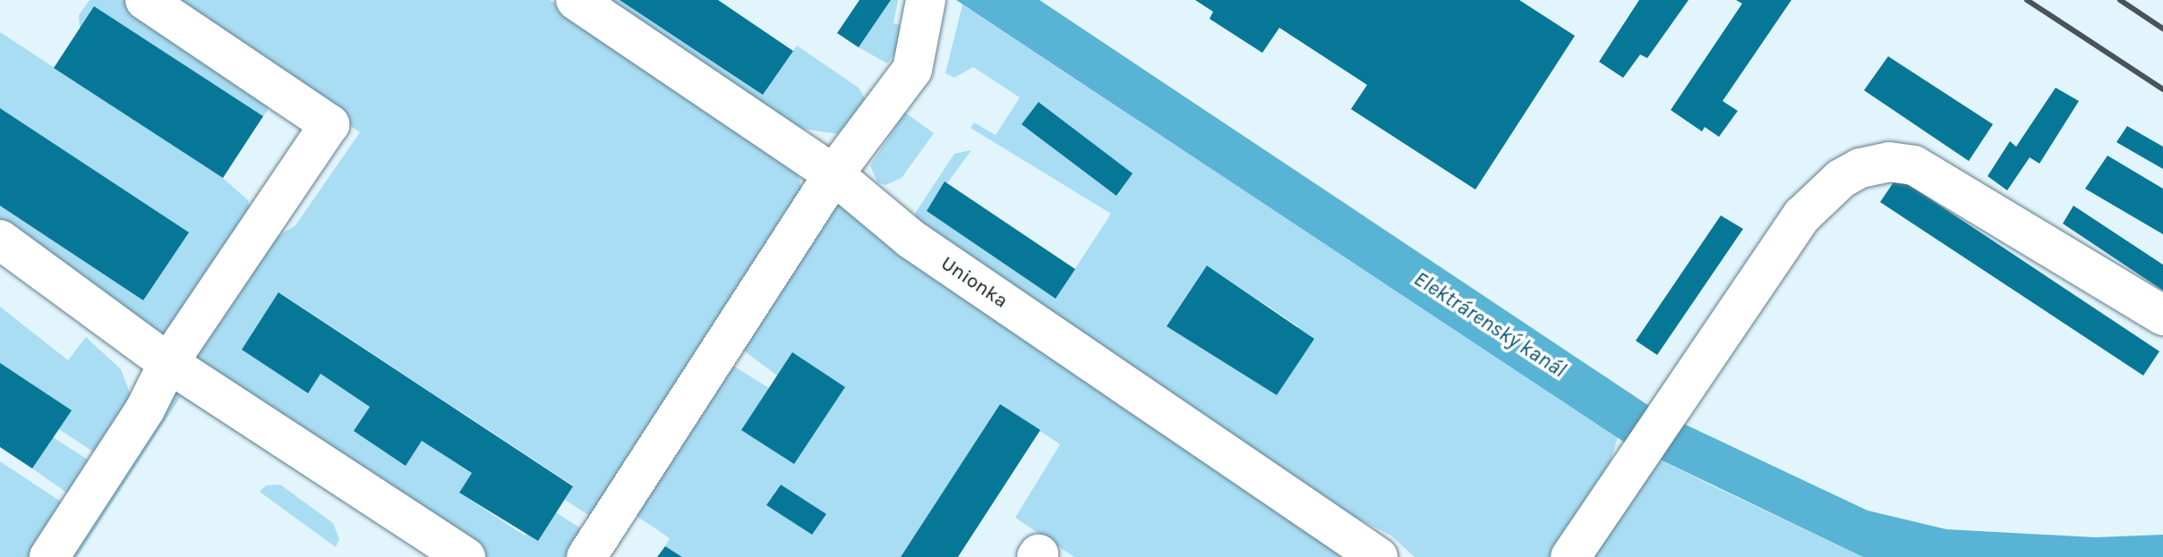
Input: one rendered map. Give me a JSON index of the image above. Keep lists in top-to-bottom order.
{
  "streets": {
    "lane": ["Unionka"]
  },
  "water": ["Elektrárenský kanál"]
}
